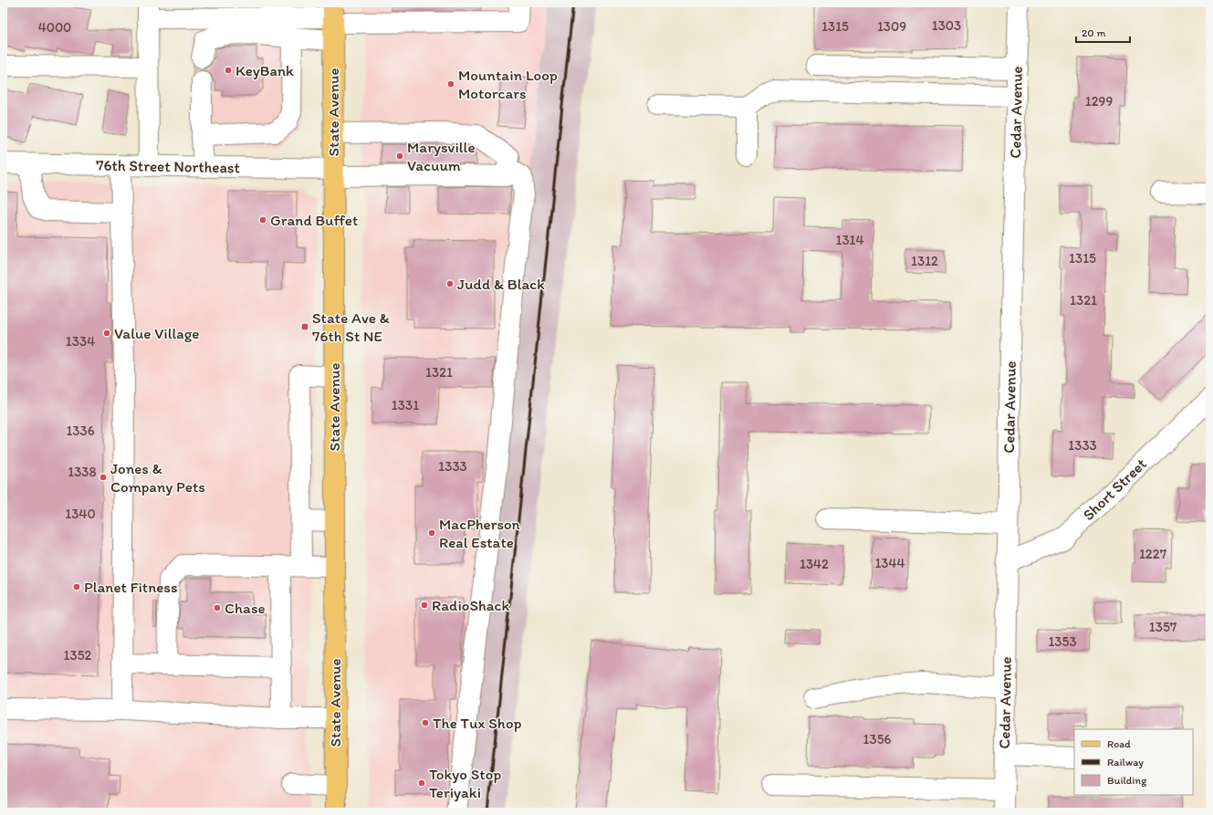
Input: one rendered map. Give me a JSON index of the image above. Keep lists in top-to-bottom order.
{
  "streets": {
    "main road": ["State Avenue"],
    "street": ["Cedar Avenue", "76th Street Northeast", "Short Street"]
  },
  "crossings": [
    ["State Avenue", "76th Street Northeast"],
    ["Cedar Avenue", "Short Street"]
  ],
  "places": {
    "other": [
      "KeyBank",
      "Mountain Loop Motorcars",
      "Marysville Vacuum",
      "Grand Buffet",
      "Judd & Black",
      "Value Village",
      "Jones & Company Pets",
      "MacPherson Real Estate",
      "Planet Fitness",
      "RadioShack",
      "Chase",
      "The Tux Shop",
      "Tokyo Stop Teriyaki"
    ],
    "transit": ["State Ave & 76th St NE"]
  },
  "house_numbers": [
    "1303",
    "1315",
    "1309",
    "4000",
    "1299",
    "1314",
    "1315",
    "1312",
    "1321",
    "1334",
    "1321",
    "1331",
    "1336",
    "1333",
    "1333",
    "1338",
    "1340",
    "1227",
    "1344",
    "1342",
    "1357",
    "1353",
    "1352",
    "1356"
  ],
  "legend": ["Road", "Railway", "Building"],
  "scale_bar": "20 m"
}
